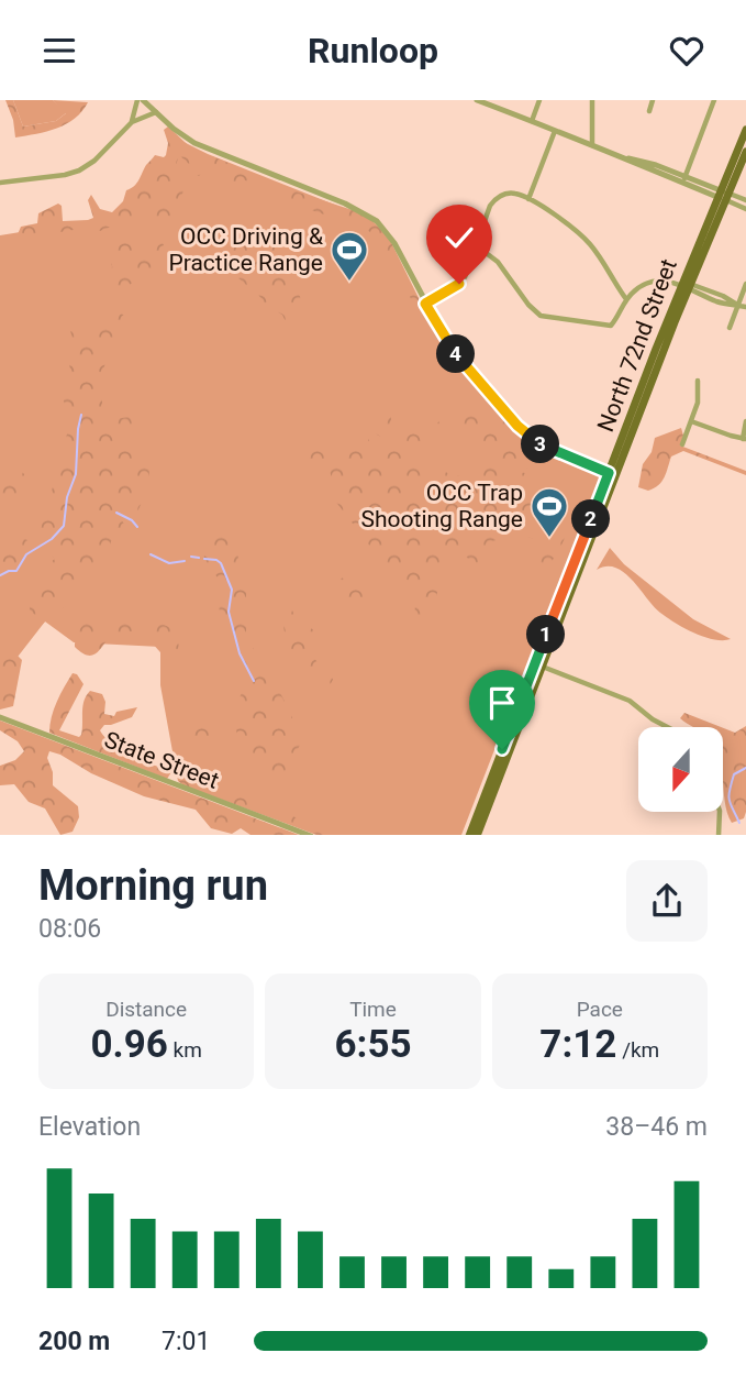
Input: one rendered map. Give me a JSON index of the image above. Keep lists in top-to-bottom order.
{
  "streets": {
    "main road": ["North 72nd Street"],
    "street": ["State Street"]
  },
  "places": {
    "sports": ["OCC Driving & Practice Range", "OCC Trap Shooting Range"]
  },
  "north": "bottom",
  "page": {
    "header": "Runloop",
    "pins": [
      "4",
      "3",
      "2",
      "1"
    ],
    "heading": ["Morning run", "08:06"],
    "stats": [
      ["Distance", "0.96 km"],
      ["Time", "6:55"],
      ["Pace", "7:12 /km"]
    ],
    "chart": ["Elevation", "38–46 m"],
    "list": [
      {
        "name": "200 m",
        "note": "7:01"
      }
    ]
  }
}
